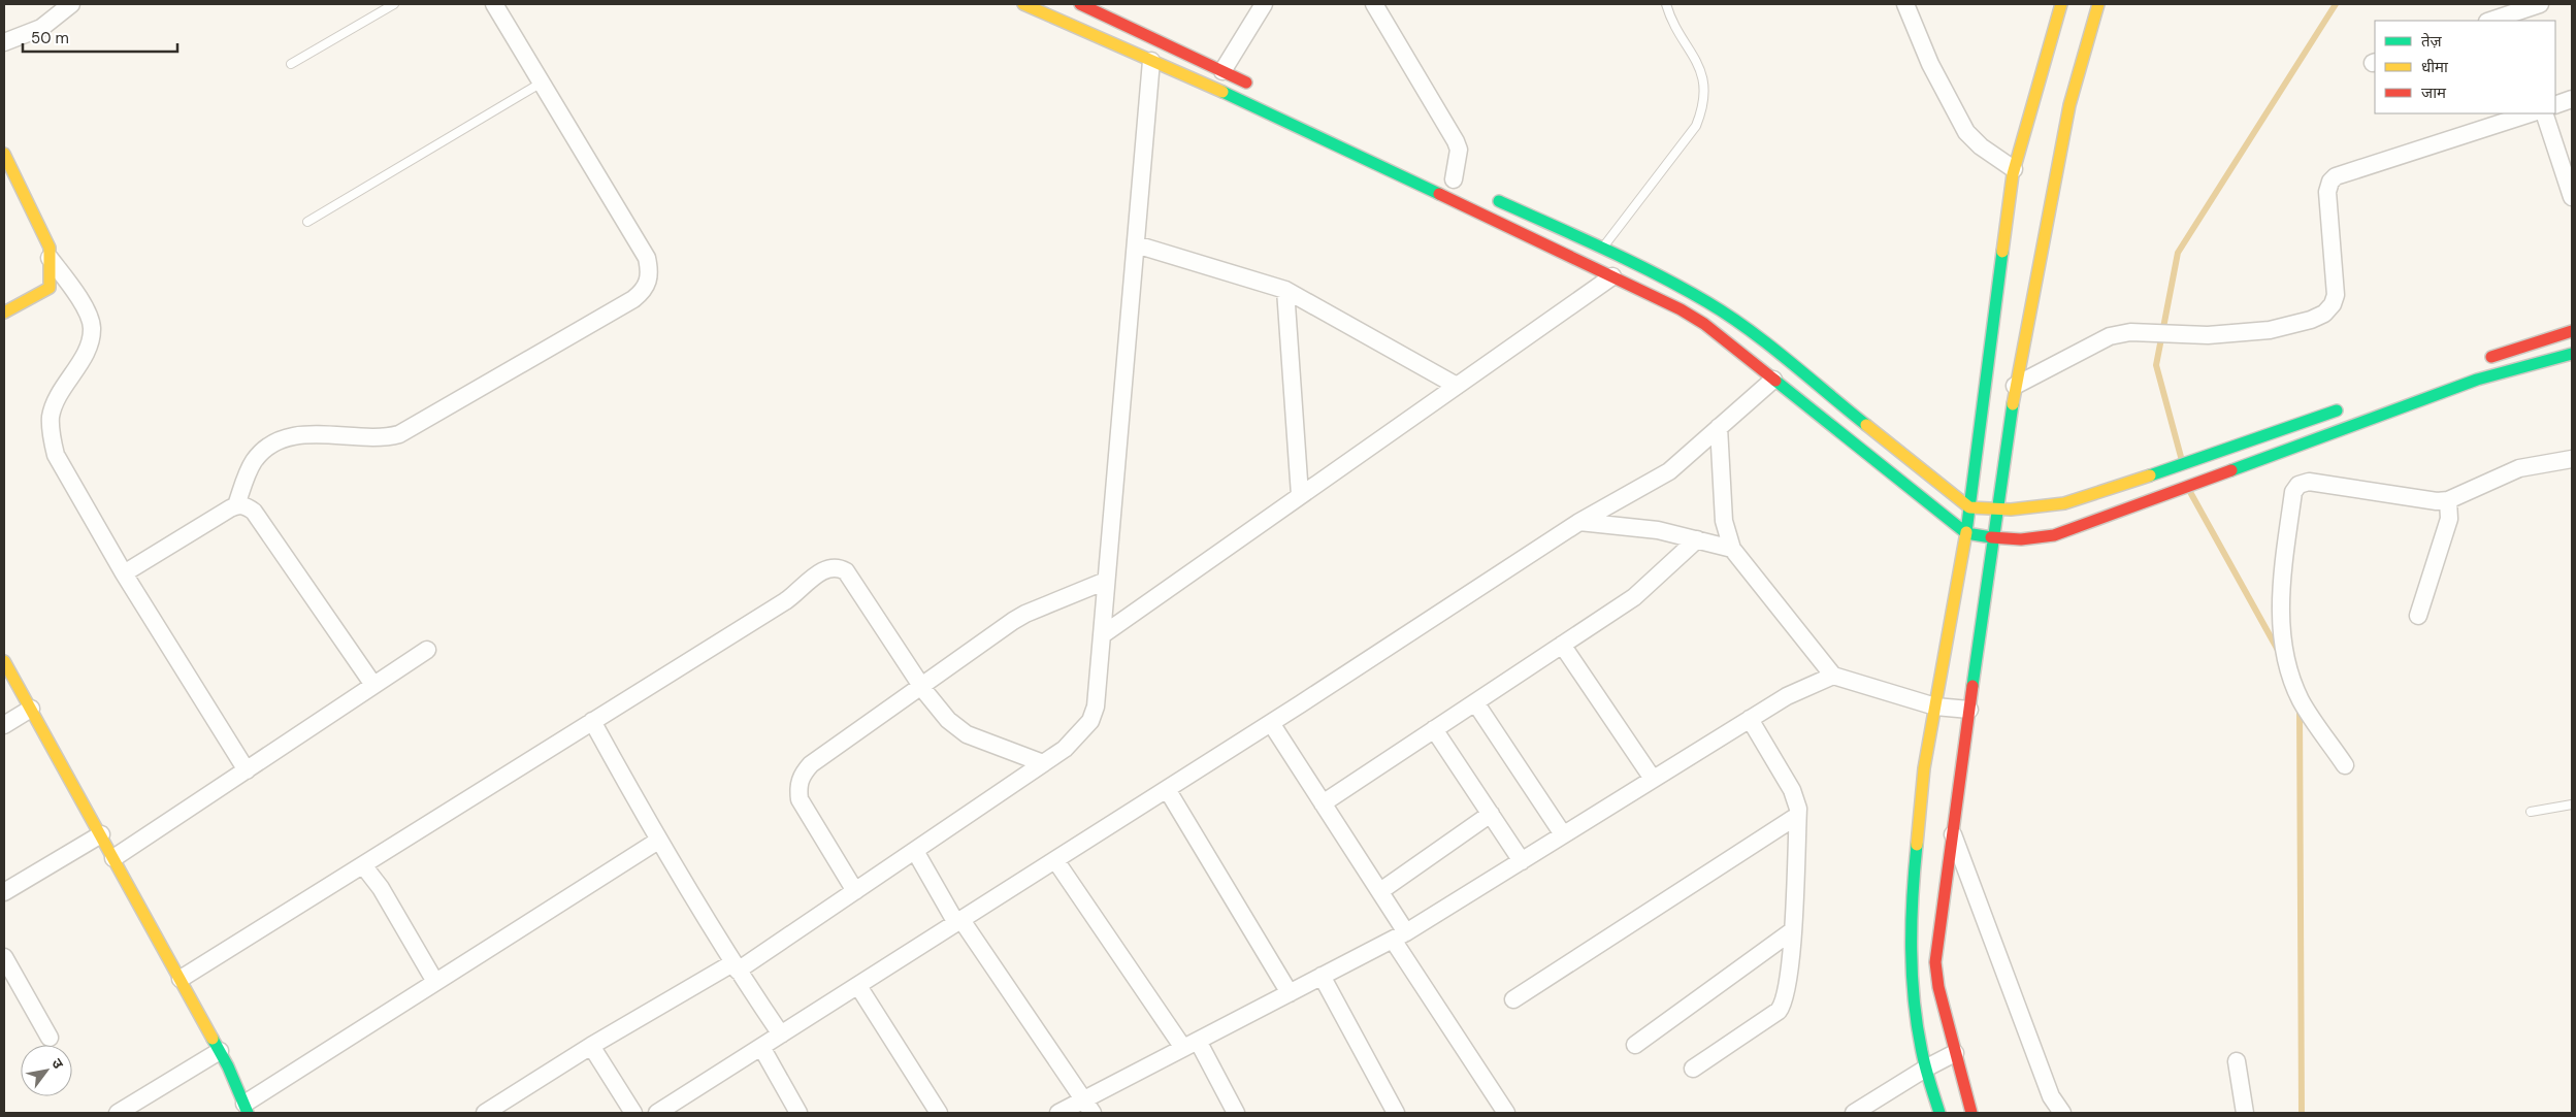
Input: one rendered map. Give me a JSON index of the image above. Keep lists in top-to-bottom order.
{
  "legend": ["तेज़", "धीमा", "जाम"],
  "scale_bar": "50 m",
  "north": "top right"
}
